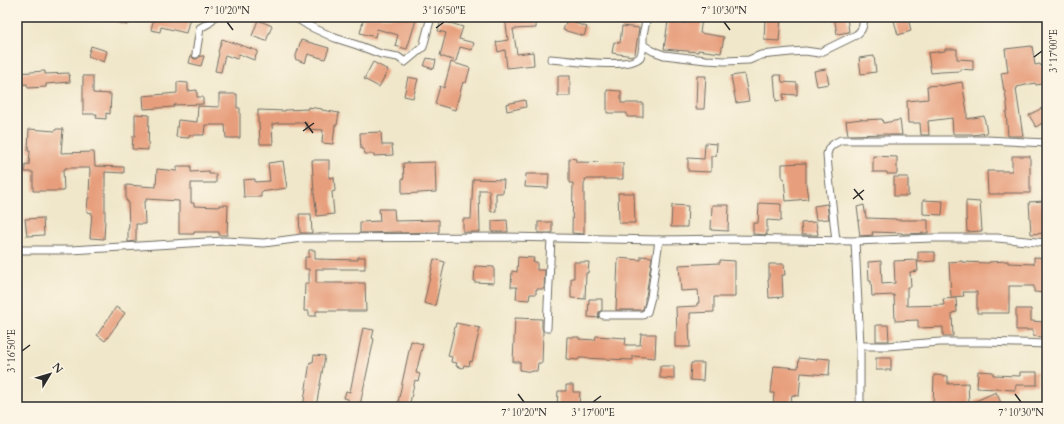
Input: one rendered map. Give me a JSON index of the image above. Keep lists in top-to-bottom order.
{
  "north": "top right",
  "coordinates": [
    "7°10'20\"N",
    "3°16'50\"E",
    "7°10'30\"N",
    "3°17'00\"E"
  ]
}
